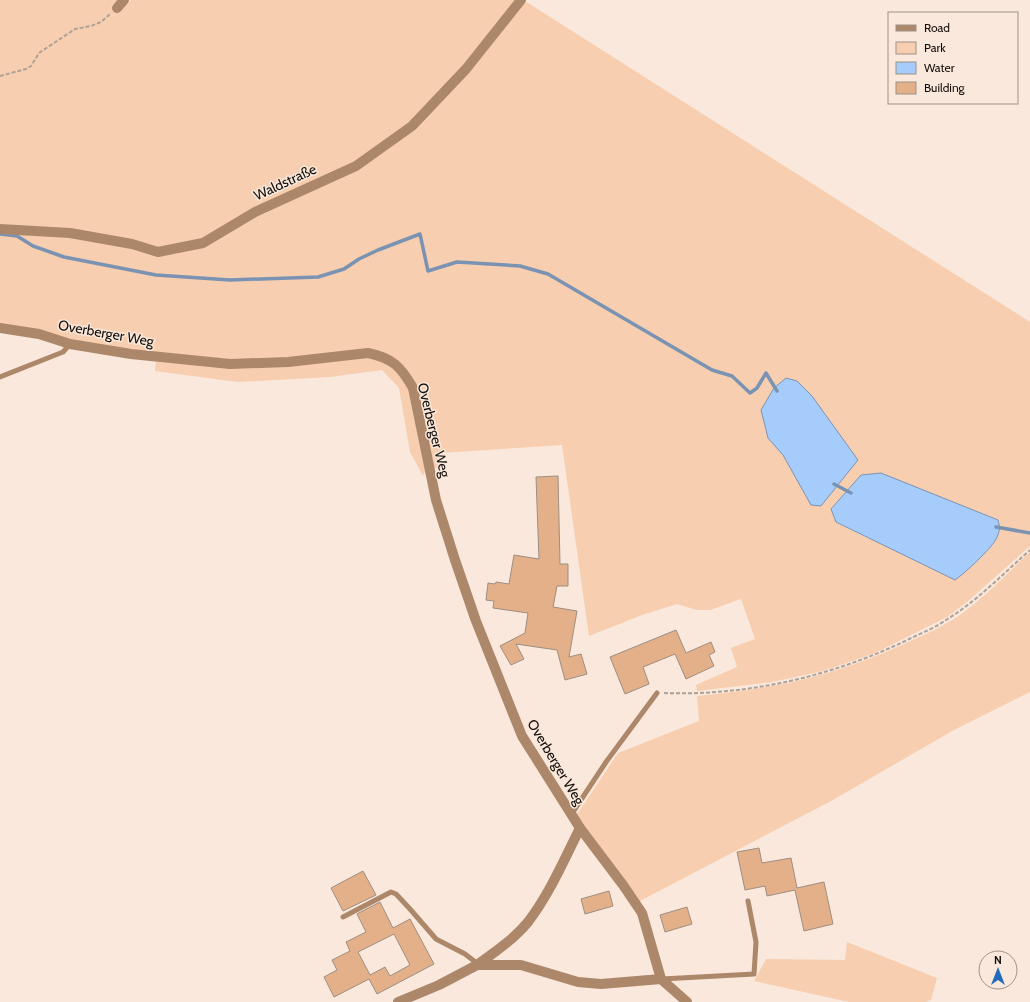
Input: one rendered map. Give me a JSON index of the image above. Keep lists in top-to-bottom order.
{
  "streets": {
    "street": ["Waldstraße", "Overberger Weg"]
  },
  "legend": [
    "Road",
    "Park",
    "Water",
    "Building"
  ],
  "north": "top"
}
